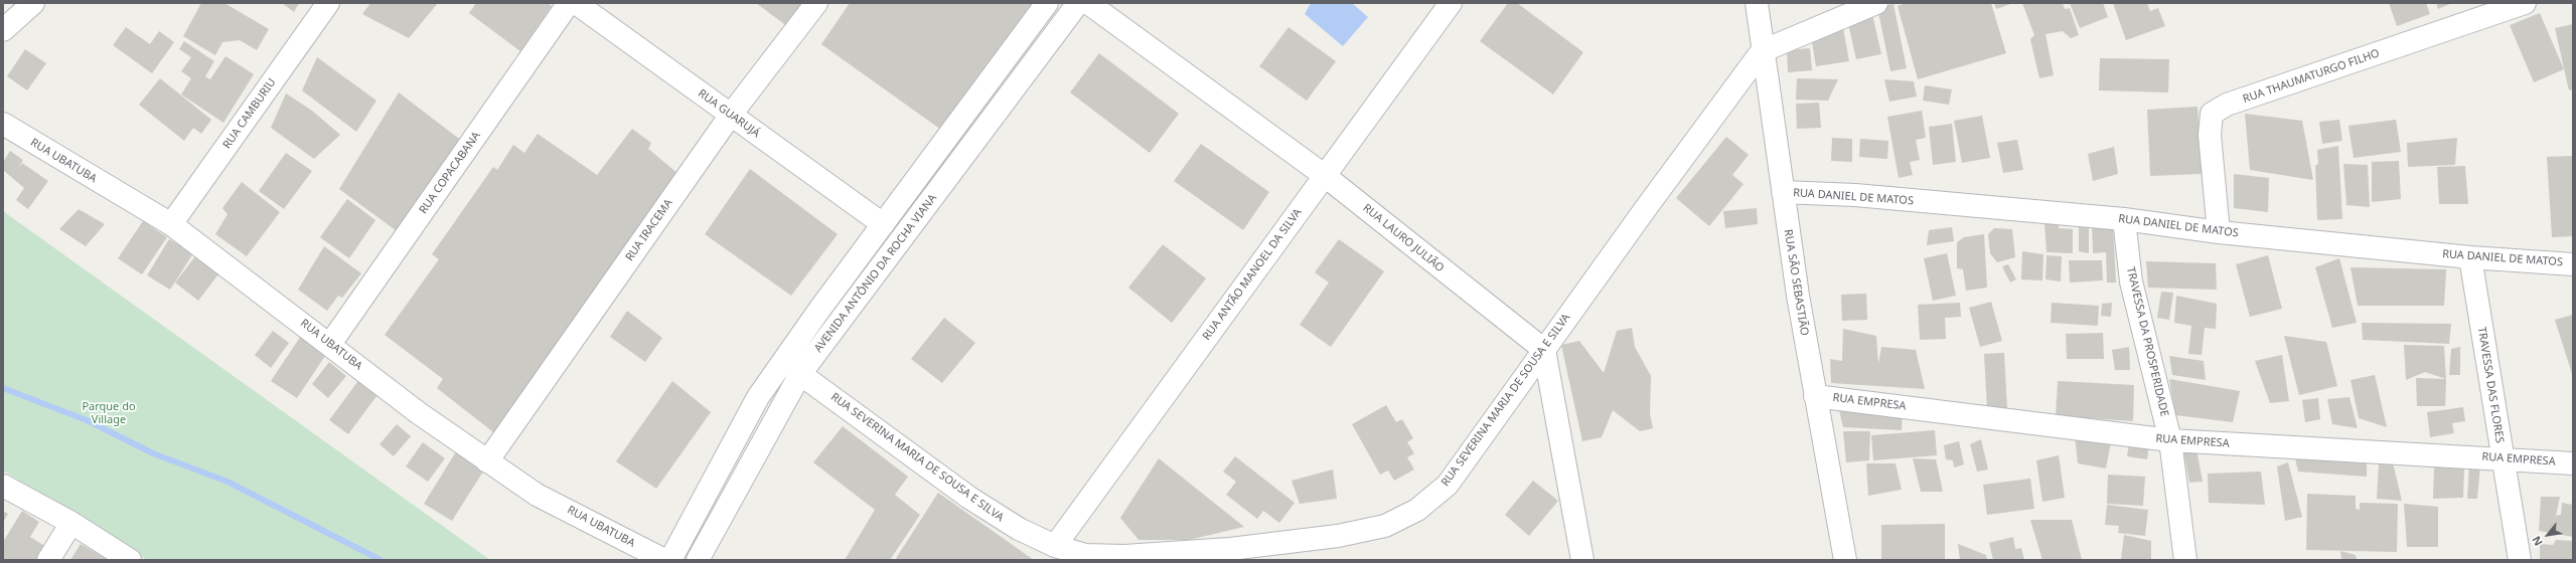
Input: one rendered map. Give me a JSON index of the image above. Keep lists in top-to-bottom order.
{
  "streets": {
    "street": [
      "RUA THAUMATURGO FILHO",
      "RUA CAMBURIU",
      "RUA GUARUJÁ",
      "RUA UBATUBA",
      "RUA COPACABANA",
      "RUA DANIEL DE MATOS",
      "RUA IRACEMA",
      "RUA LAURO JULIÃO",
      "AVENIDA ANTÔNIO DA ROCHA VIANA",
      "RUA ANTÃO MANOEL DA SILVA",
      "RUA SÃO SEBASTIÃO",
      "TRAVESSA DA PROSPERIDADE",
      "TRAVESSA DAS FLORES",
      "RUA SEVERINA MARIA DE SOUSA E SILVA",
      "RUA EMPRESA"
    ]
  },
  "crossings": [
    ["RUA THAUMATURGO FILHO", "RUA DANIEL DE MATOS"],
    ["RUA CAMBURIU", "RUA UBATUBA"],
    ["RUA GUARUJÁ", "RUA IRACEMA"],
    ["RUA GUARUJÁ", "AVENIDA ANTÔNIO DA ROCHA VIANA"],
    ["RUA UBATUBA", "RUA COPACABANA"],
    ["RUA UBATUBA", "RUA IRACEMA"],
    ["RUA DANIEL DE MATOS", "RUA SÃO SEBASTIÃO"],
    ["RUA DANIEL DE MATOS", "TRAVESSA DA PROSPERIDADE"],
    ["RUA DANIEL DE MATOS", "TRAVESSA DAS FLORES"],
    ["RUA LAURO JULIÃO", "RUA ANTÃO MANOEL DA SILVA"],
    ["RUA LAURO JULIÃO", "RUA SEVERINA MARIA DE SOUSA E SILVA"],
    ["AVENIDA ANTÔNIO DA ROCHA VIANA", "RUA SEVERINA MARIA DE SOUSA E SILVA"],
    ["RUA ANTÃO MANOEL DA SILVA", "RUA SEVERINA MARIA DE SOUSA E SILVA"],
    ["RUA SÃO SEBASTIÃO", "RUA SEVERINA MARIA DE SOUSA E SILVA"],
    ["RUA SÃO SEBASTIÃO", "RUA EMPRESA"],
    ["TRAVESSA DA PROSPERIDADE", "RUA EMPRESA"],
    ["TRAVESSA DAS FLORES", "RUA EMPRESA"]
  ],
  "parks": ["Parque do Village"],
  "north": "bottom left"
}
